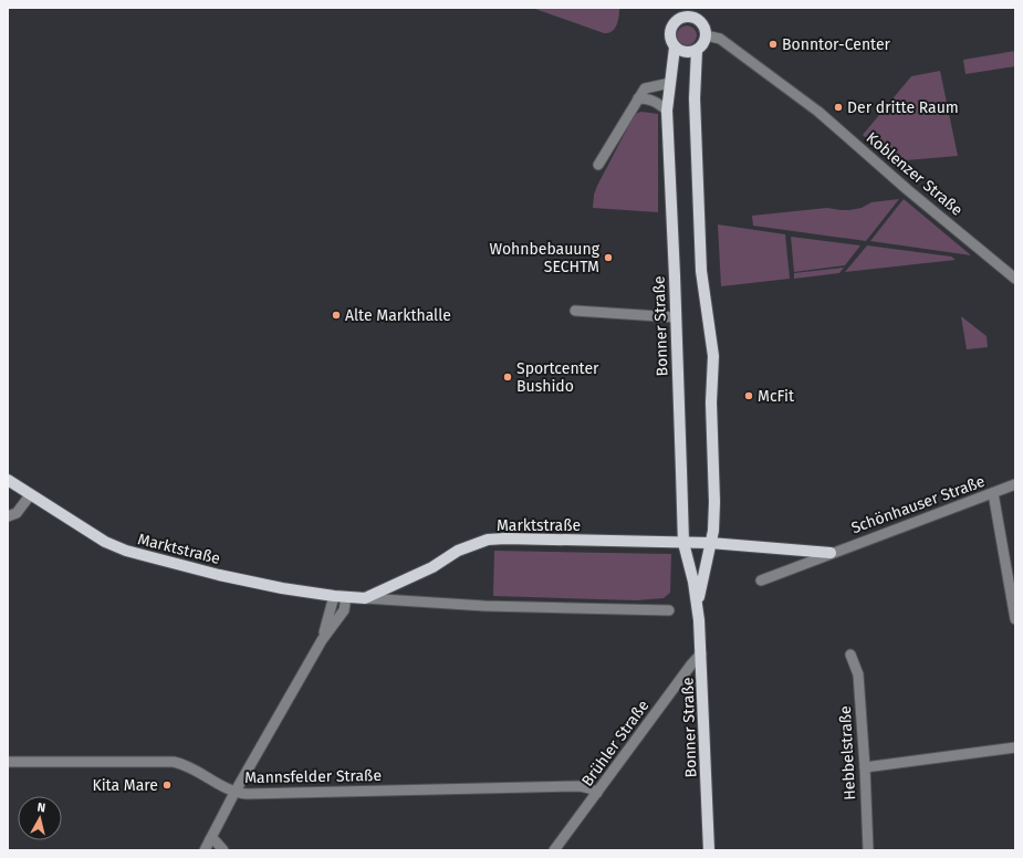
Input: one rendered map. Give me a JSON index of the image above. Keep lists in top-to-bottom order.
{
  "streets": {
    "main road": ["Bonner Straße", "Schönhauser Straße", "Marktstraße"],
    "street": [
      "Koblenzer Straße",
      "Brühler Straße",
      "Hebbelstraße",
      "Mannsfelder Straße"
    ]
  },
  "crossings": [
    ["Koblenzer Straße", "Bonner Straße"],
    ["Bonner Straße", "Schönhauser Straße"],
    ["Bonner Straße", "Marktstraße"],
    ["Bonner Straße", "Brühler Straße"],
    ["Schönhauser Straße", "Marktstraße"],
    ["Brühler Straße", "Mannsfelder Straße"]
  ],
  "places": [
    "Bonntor-Center",
    "Der dritte Raum",
    "Wohnbebauung SECHTM",
    "Alte Markthalle",
    "Sportcenter Bushido",
    "McFit",
    "Kita Mare"
  ],
  "north": "top"
}
